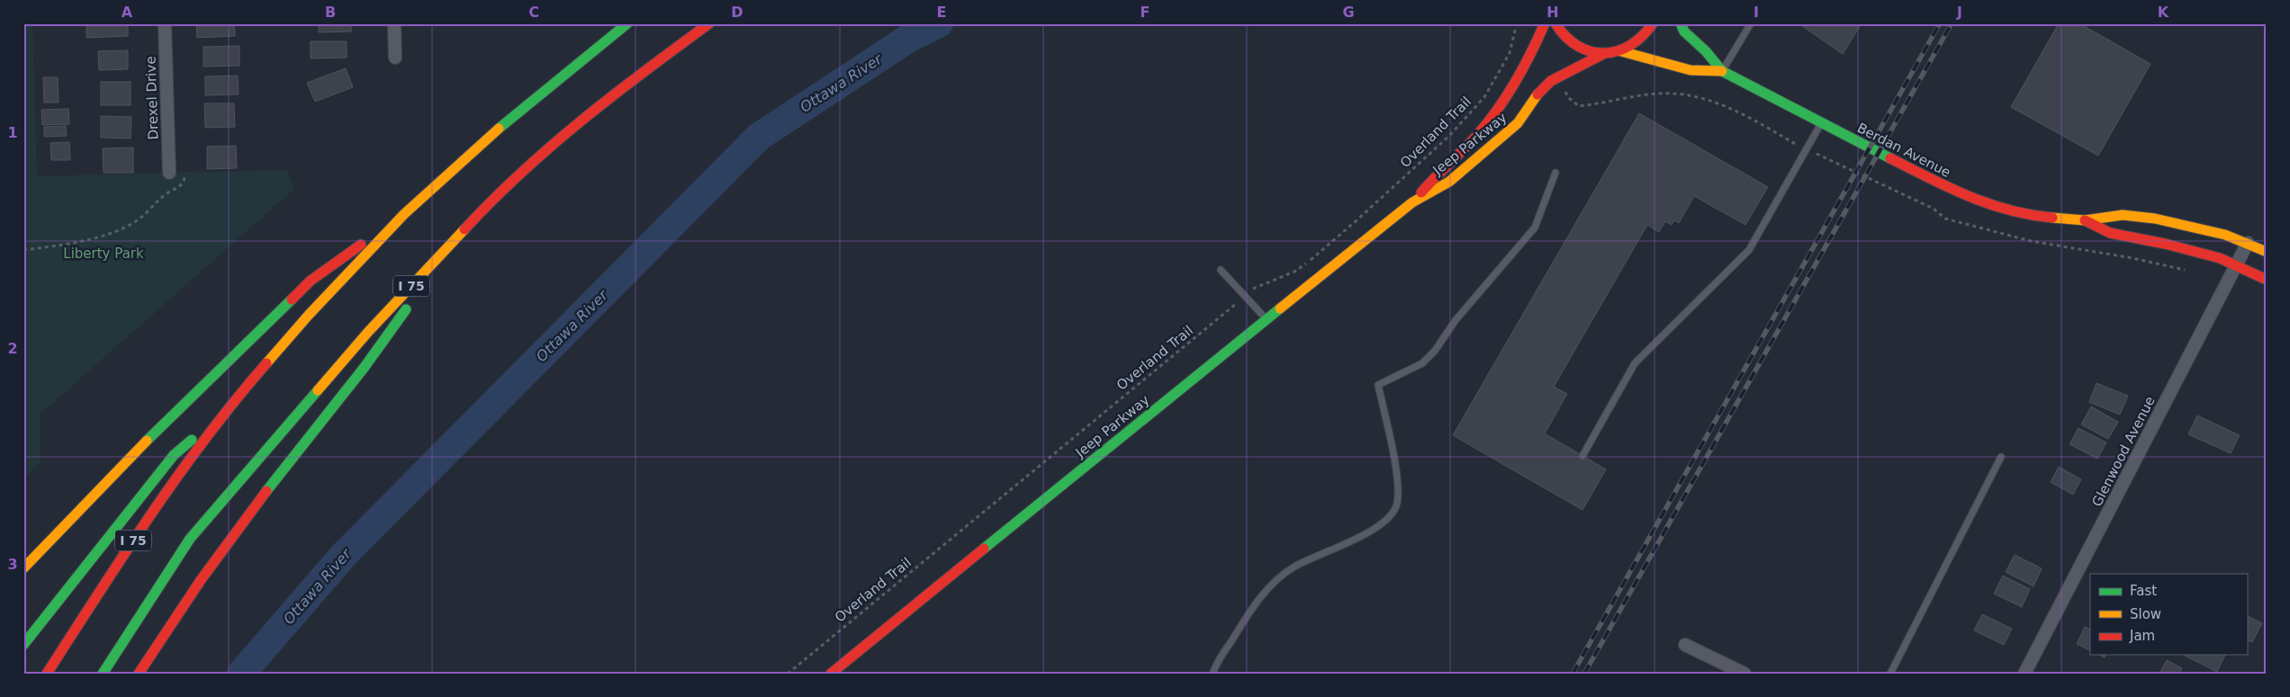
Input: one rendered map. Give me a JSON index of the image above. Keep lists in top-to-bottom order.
{
  "streets": {
    "main road": ["Jeep Parkway", "Berdan Avenue", "I 75"],
    "street": ["Drexel Drive", "Glenwood Avenue"],
    "path": ["Overland Trail"]
  },
  "crossings": [
    ["Berdan Avenue", "Glenwood Avenue"]
  ],
  "water": ["Ottawa River"],
  "parks": ["Liberty Park"],
  "legend": ["Fast", "Slow", "Jam"],
  "grid": {
    "columns": [
      "A",
      "B",
      "C",
      "D",
      "E",
      "F",
      "G",
      "H",
      "I",
      "J",
      "K"
    ],
    "rows": ["1", "2", "3"]
  }
}
